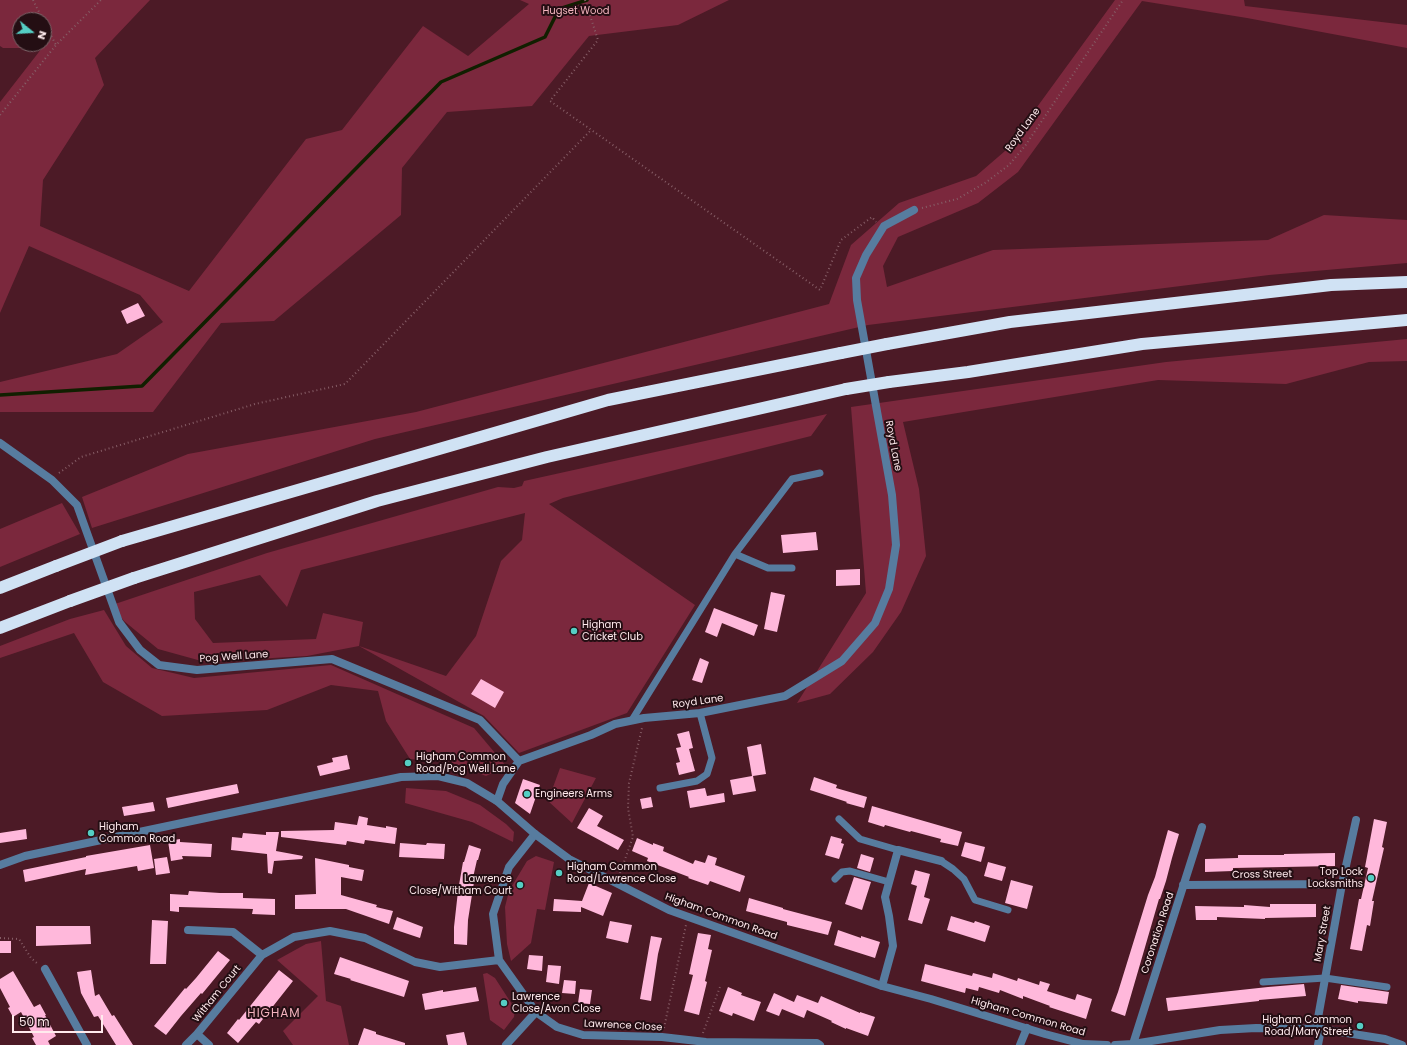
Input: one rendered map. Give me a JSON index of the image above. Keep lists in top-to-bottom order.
{
  "streets": {
    "street": [
      "Royd Lane",
      "Pog Well Lane",
      "Cross Street",
      "Higham Common Road",
      "Coronation Road",
      "Mary Street",
      "Witham Court",
      "Lawrence Close"
    ]
  },
  "crossings": [
    ["Royd Lane", "Pog Well Lane"],
    ["Cross Street", "Coronation Road"],
    ["Cross Street", "Mary Street"],
    ["Higham Common Road", "Lawrence Close"],
    ["Witham Court", "Lawrence Close"]
  ],
  "districts": ["HIGHAM"],
  "parks": ["Hugset Wood"],
  "places": [
    "Higham Cricket Club",
    "Higham Common Road/Pog Well Lane",
    "Engineers Arms",
    "Higham Common Road",
    "Higham Common Road/Lawrence Close",
    "Top Lock Locksmiths",
    "Lawrence Close/Witham Court",
    "Lawrence Close/Avon Close",
    "Higham Common Road/Mary Street"
  ],
  "scale_bar": "50 m",
  "north": "right"
}
